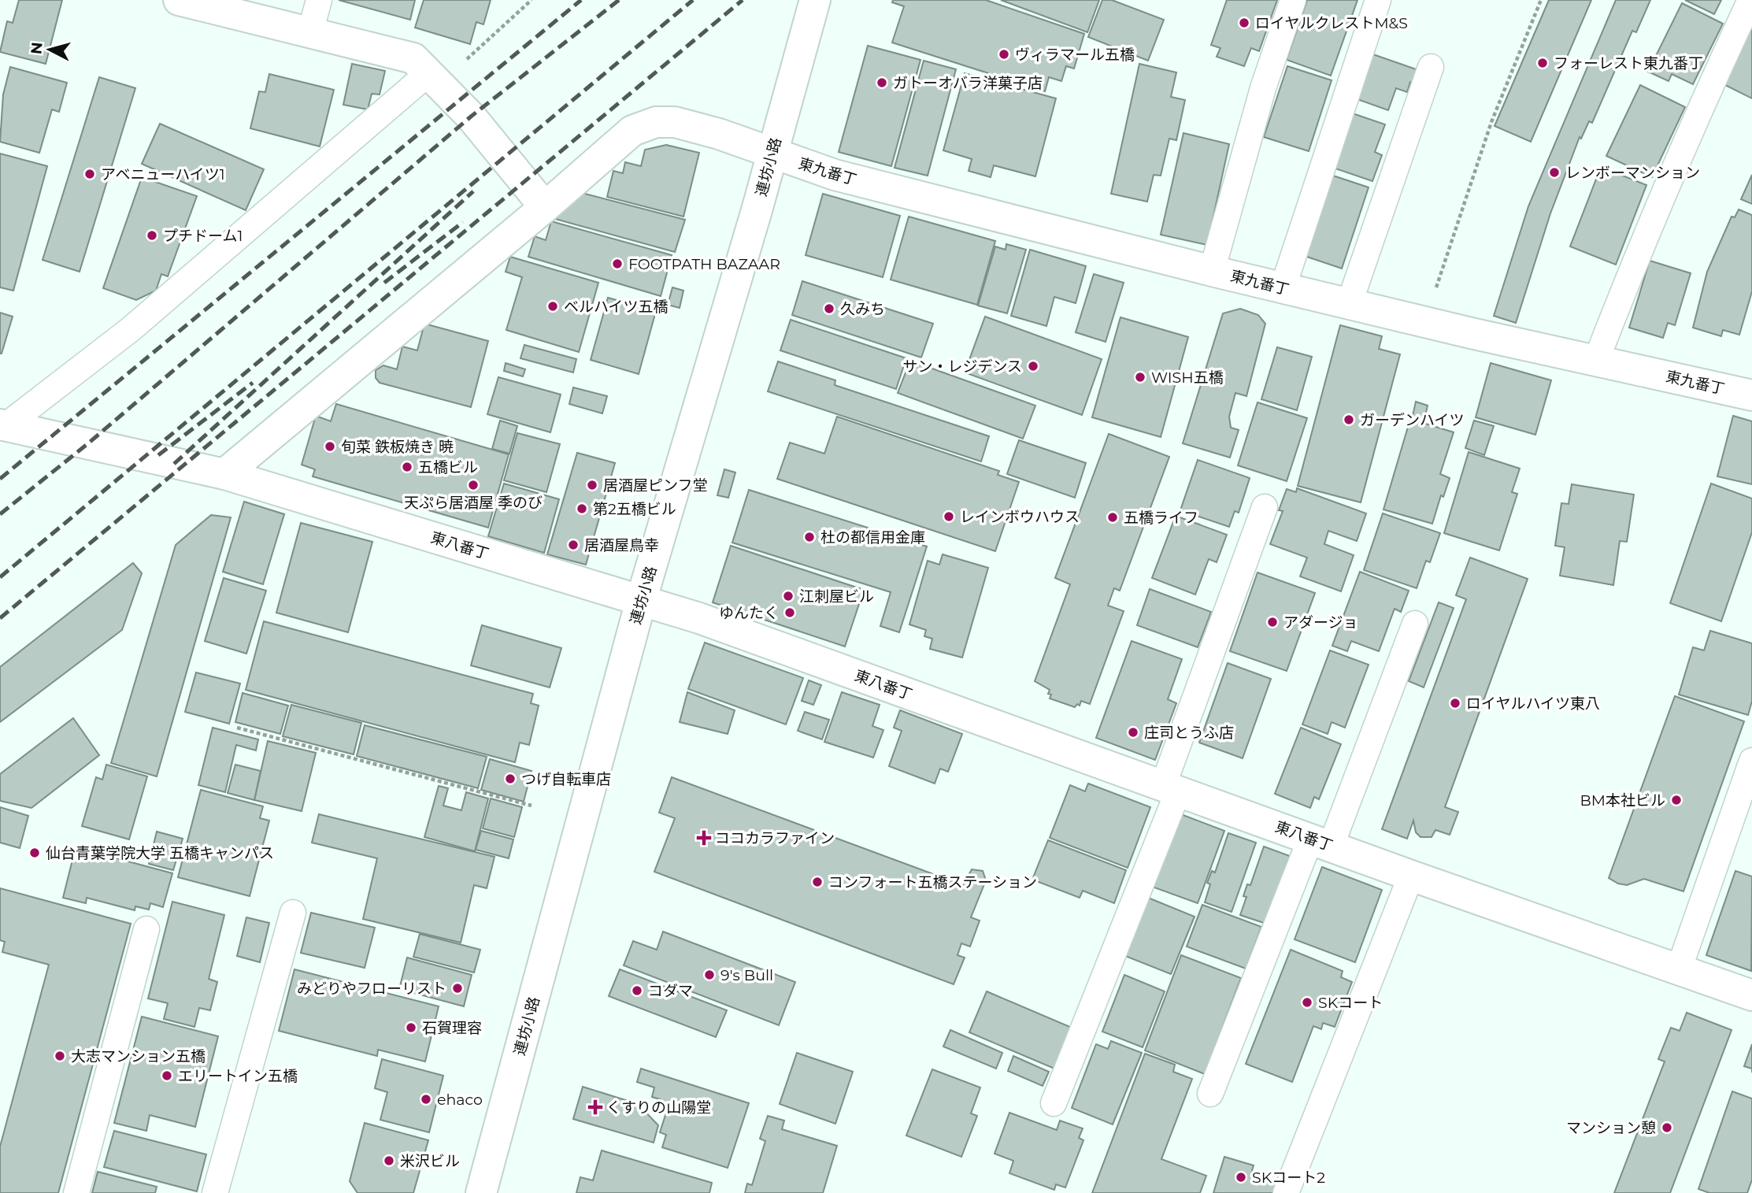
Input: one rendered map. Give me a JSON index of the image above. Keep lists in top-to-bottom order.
{
  "streets": {
    "street": ["連坊小路", "東九番丁", "東八番丁"]
  },
  "crossings": [
    ["連坊小路", "東九番丁"],
    ["連坊小路", "東八番丁"],
    ["東九番丁", "東八番丁"]
  ],
  "places": {
    "other": [
      "ロイヤルクレストM&S",
      "ヴィラマール五橋",
      "フォーレスト東九番丁",
      "ガトーオバラ洋菓子店",
      "レンボーマンション",
      "アベニューハイツ1",
      "プチドーム1",
      "FOOTPATH BAZAAR",
      "ベルハイツ五橋",
      "久みち",
      "サン・レジデンス",
      "WISH五橋",
      "ガーデンハイツ",
      "旬菜 鉄板焼き 暁",
      "五橋ビル",
      "天ぷら居酒屋 季のび",
      "居酒屋ピンフ堂",
      "第2五橋ビル",
      "レインボウハウス",
      "五橋ライフ",
      "杜の都信用金庫",
      "居酒屋鳥幸",
      "江刺屋ビル",
      "ゆんたく",
      "アダージョ",
      "ロイヤルハイツ東八",
      "庄司とうふ店",
      "つげ自転車店",
      "BM本社ビル",
      "仙台青葉学院大学 五橋キャンパス",
      "コンフォート五橋ステーション",
      "9's Bull",
      "みどりやフローリスト",
      "コダマ",
      "SKコート",
      "石賀理容",
      "大志マンション五橋",
      "エリートイン五橋",
      "ehaco",
      "マンション憩",
      "米沢ビル",
      "SKコート2"
    ],
    "health": ["ココカラファイン", "くすりの山陽堂"]
  },
  "north": "left"
}
